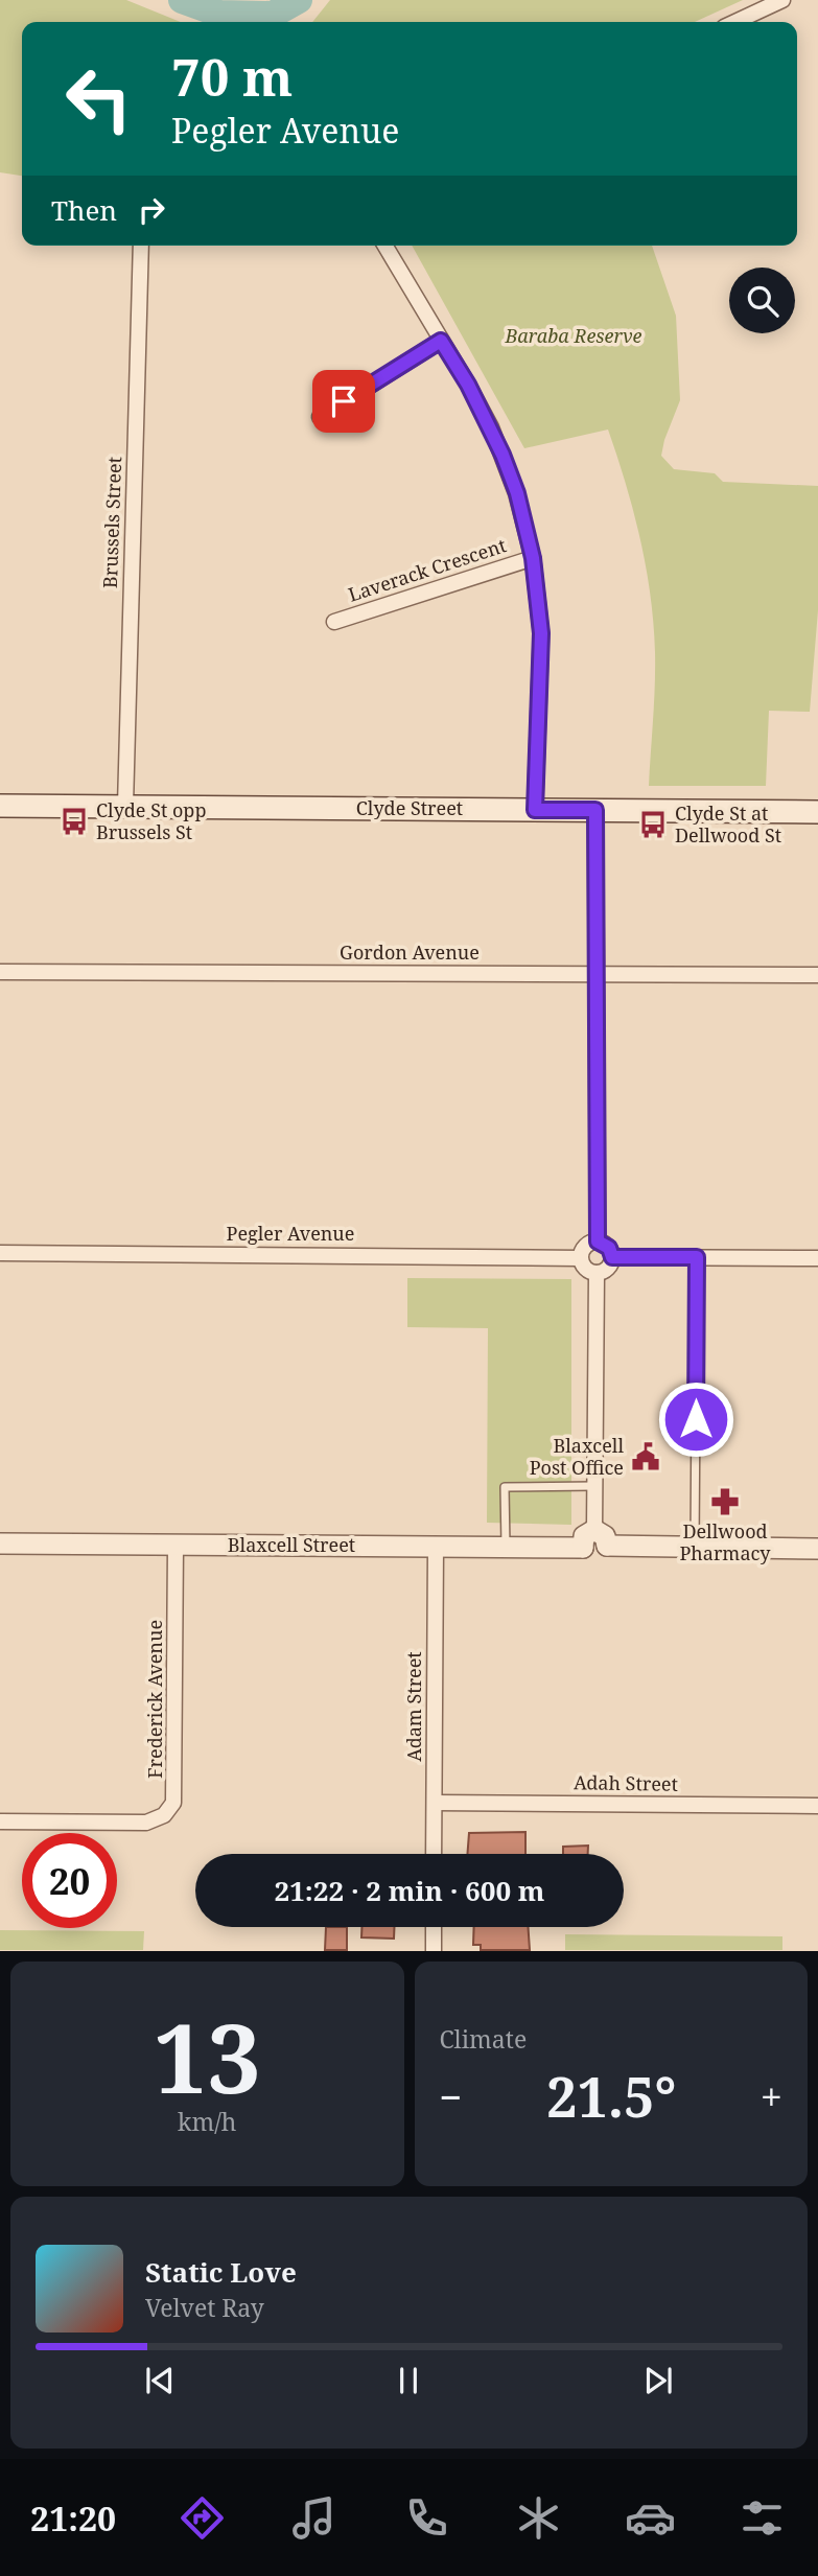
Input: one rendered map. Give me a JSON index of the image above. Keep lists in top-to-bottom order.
{
  "streets": {
    "main road": ["Clyde Street"],
    "street": [
      "Brussels Street",
      "Laverack Crescent",
      "Gordon Avenue",
      "Pegler Avenue",
      "Blaxcell Street",
      "Frederick Avenue",
      "Adam Street",
      "Adah Street"
    ]
  },
  "crossings": [
    ["Brussels Street", "Clyde Street"],
    ["Blaxcell Street", "Frederick Avenue"],
    ["Blaxcell Street", "Adam Street"],
    ["Adam Street", "Adah Street"]
  ],
  "parks": ["Baraba Reserve"],
  "places": {
    "bus stop": ["Clyde St opp Brussels St", "Clyde St at Dellwood St"],
    "public building": ["Blaxcell Post Office"],
    "pharmacy": ["Dellwood Pharmacy"]
  },
  "page": {
    "turn": ["70 m", "Pegler Avenue"],
    "then": "Then",
    "limit": "20",
    "trip": "21:22 · 2 min · 600 m",
    "tile": [
      ["13", "km/h"],
      "Climate"
    ],
    "heat": ["−", "21.5°", "+"],
    "song": ["Static Love", "Velvet Ray"],
    "tabs": "21:20"
  }
}
